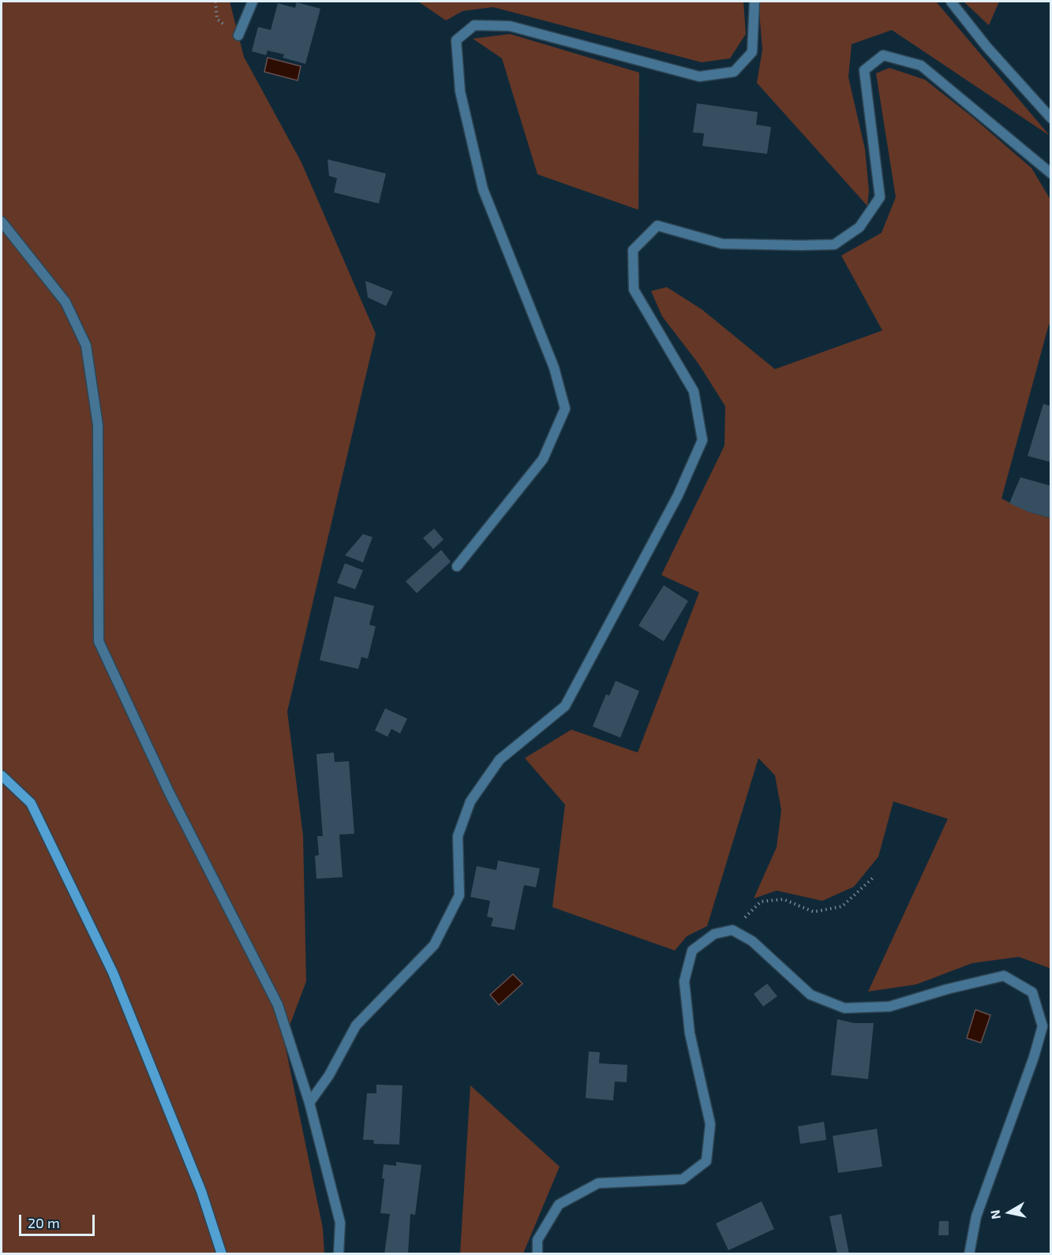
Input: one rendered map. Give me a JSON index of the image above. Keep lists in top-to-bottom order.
{
  "scale_bar": "20 m",
  "north": "left"
}
